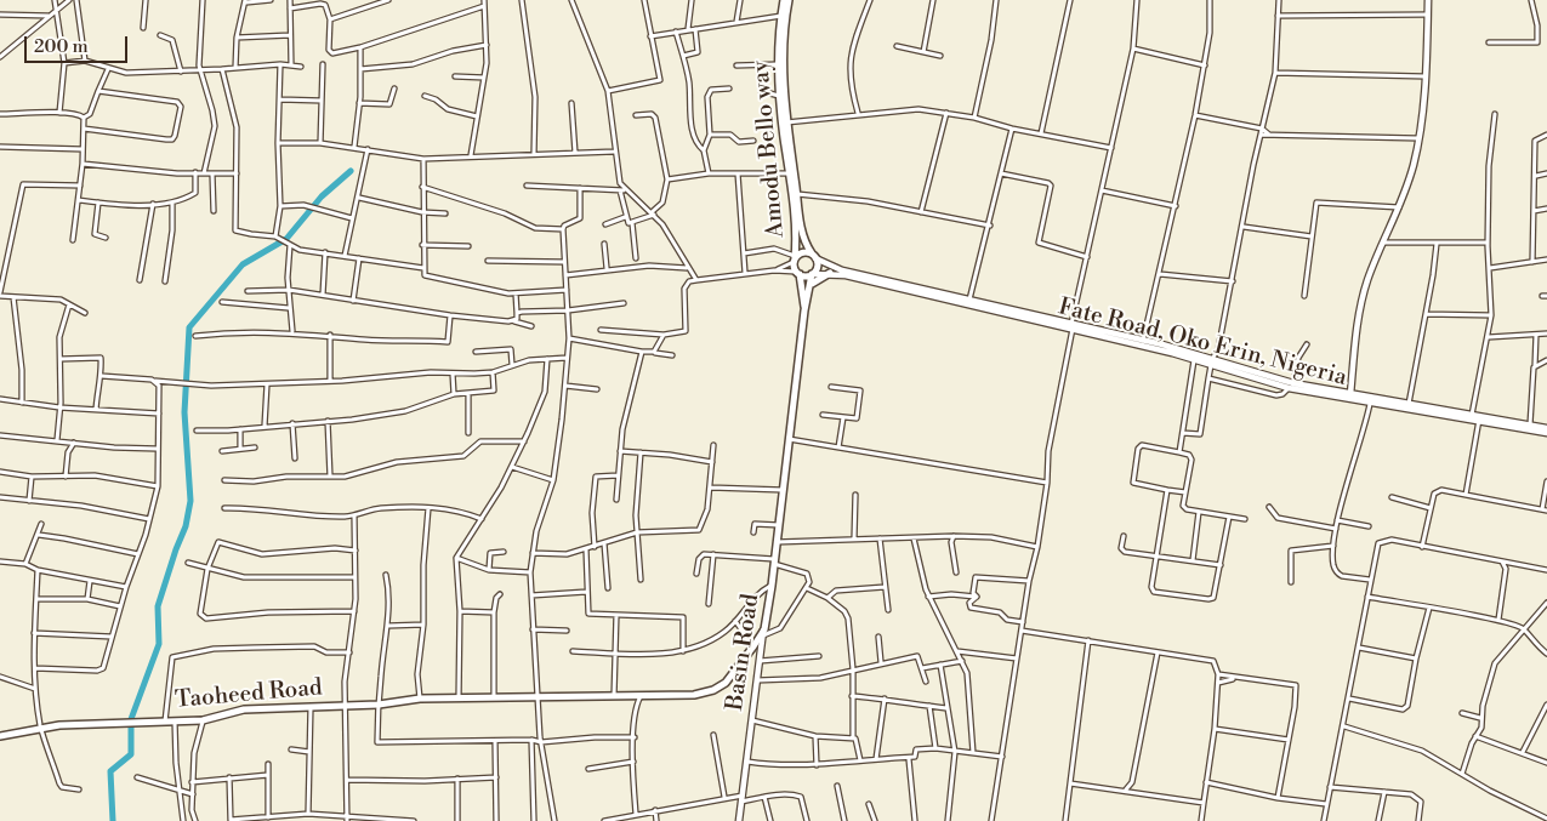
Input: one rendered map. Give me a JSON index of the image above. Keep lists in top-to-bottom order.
{
  "streets": {
    "main road": ["Amodu Bello way", "Basin Road", "Taoheed Road"],
    "street": ["Fate Road, Oko Erin, Nigeria"]
  },
  "crossings": [
    ["Basin Road", "Taoheed Road"]
  ],
  "scale_bar": "200 m"
}
